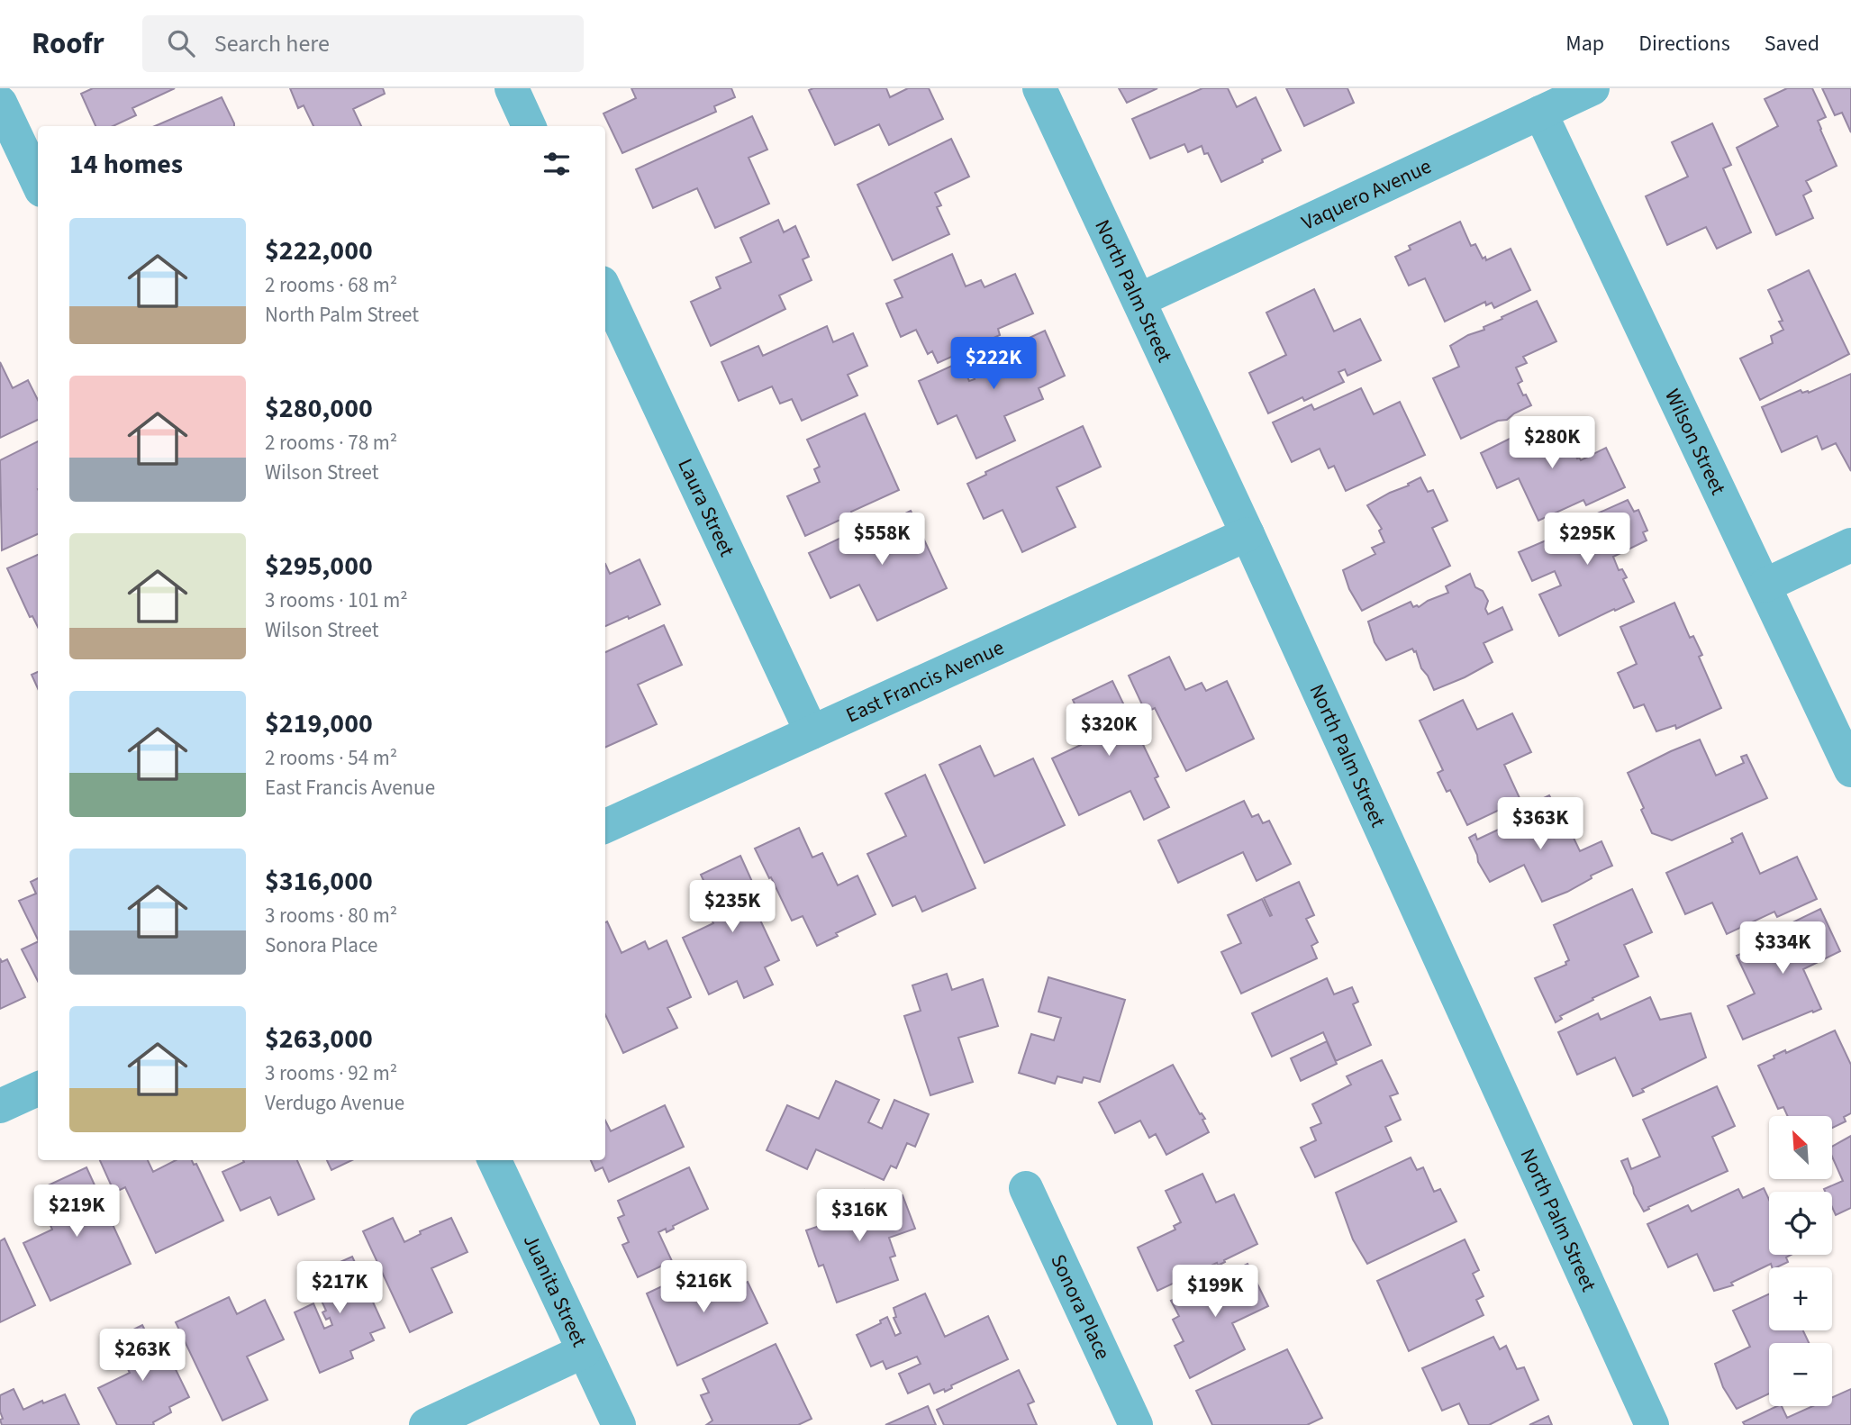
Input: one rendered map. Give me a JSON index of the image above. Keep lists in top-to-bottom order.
{
  "streets": {
    "street": [
      "Vaquero Avenue",
      "North Palm Street",
      "Wilson Street",
      "Laura Street",
      "East Francis Avenue",
      "Juanita Street",
      "Sonora Place"
    ]
  },
  "crossings": [
    ["Vaquero Avenue", "North Palm Street"],
    ["Vaquero Avenue", "Wilson Street"],
    ["North Palm Street", "East Francis Avenue"],
    ["Laura Street", "East Francis Avenue"]
  ],
  "north": "top left",
  "page": {
    "header": "Roofr",
    "search": "Search here",
    "nav": ["Map", "Directions", "Saved"],
    "heading": "14 homes",
    "list": [
      {
        "name": "$222,000",
        "note": "2 rooms · 68 m² · North Palm Street"
      },
      {
        "name": "$280,000",
        "note": "2 rooms · 78 m² · Wilson Street"
      },
      {
        "name": "$295,000",
        "note": "3 rooms · 101 m² · Wilson Street"
      },
      {
        "name": "$219,000",
        "note": "2 rooms · 54 m² · East Francis Avenue"
      },
      {
        "name": "$316,000",
        "note": "3 rooms · 80 m² · Sonora Place"
      },
      {
        "name": "$263,000",
        "note": "3 rooms · 92 m² · Verdugo Avenue"
      }
    ],
    "price": [
      "$222K",
      "$280K",
      "$558K",
      "$295K",
      "$320K",
      "$363K",
      "$235K",
      "$334K",
      "$219K",
      "$316K",
      "$216K",
      "$217K",
      "$199K",
      "$263K"
    ],
    "map_buttons": ["+", "−"]
  }
}
